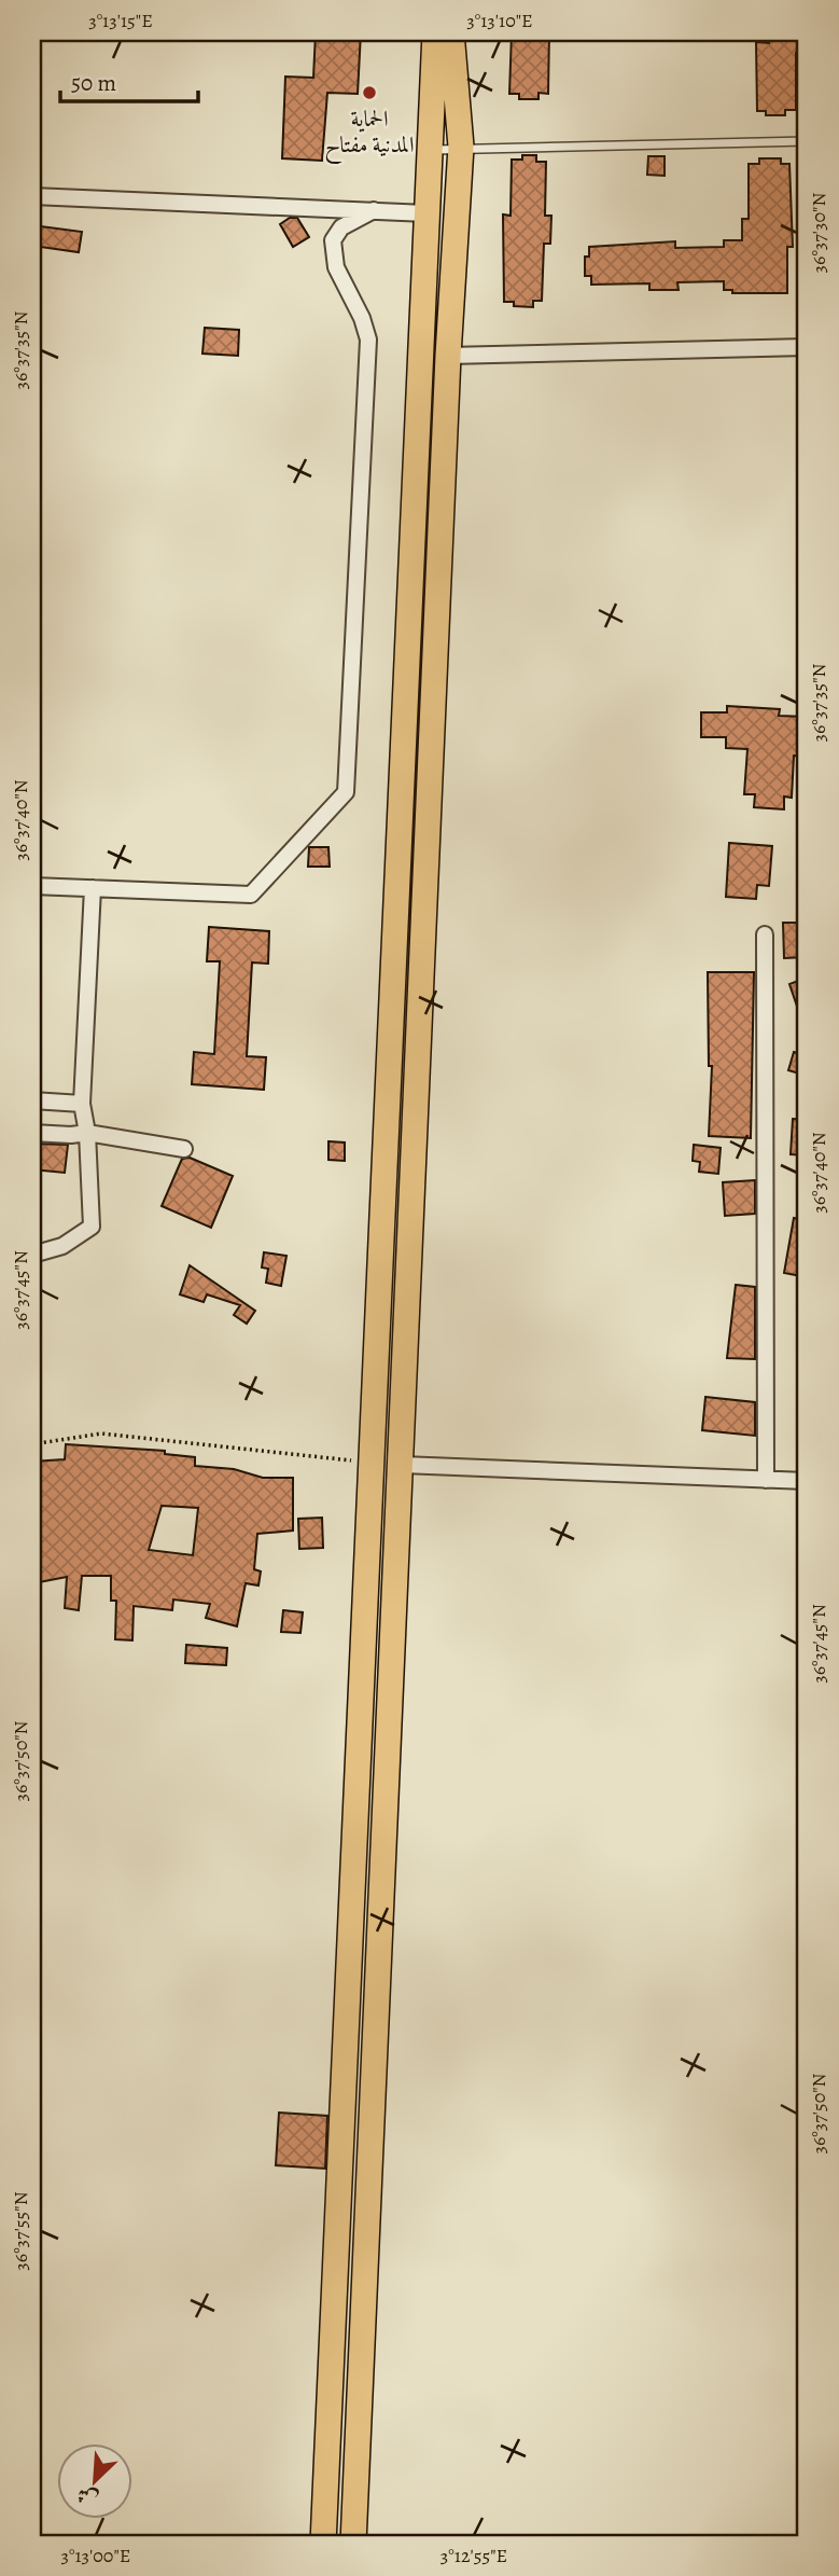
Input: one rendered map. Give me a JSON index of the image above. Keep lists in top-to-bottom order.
{
  "places": ["الحماية المدنية مفتاح"],
  "scale_bar": "50 m",
  "north": "bottom left",
  "coordinates": [
    "3°13'15\"E",
    "3°13'10\"E",
    "36°37'30\"N",
    "36°37'35\"N",
    "36°37'40\"N",
    "36°37'45\"N",
    "36°37'50\"N",
    "36°37'55\"N",
    "3°13'00\"E",
    "3°12'55\"E"
  ]
}
